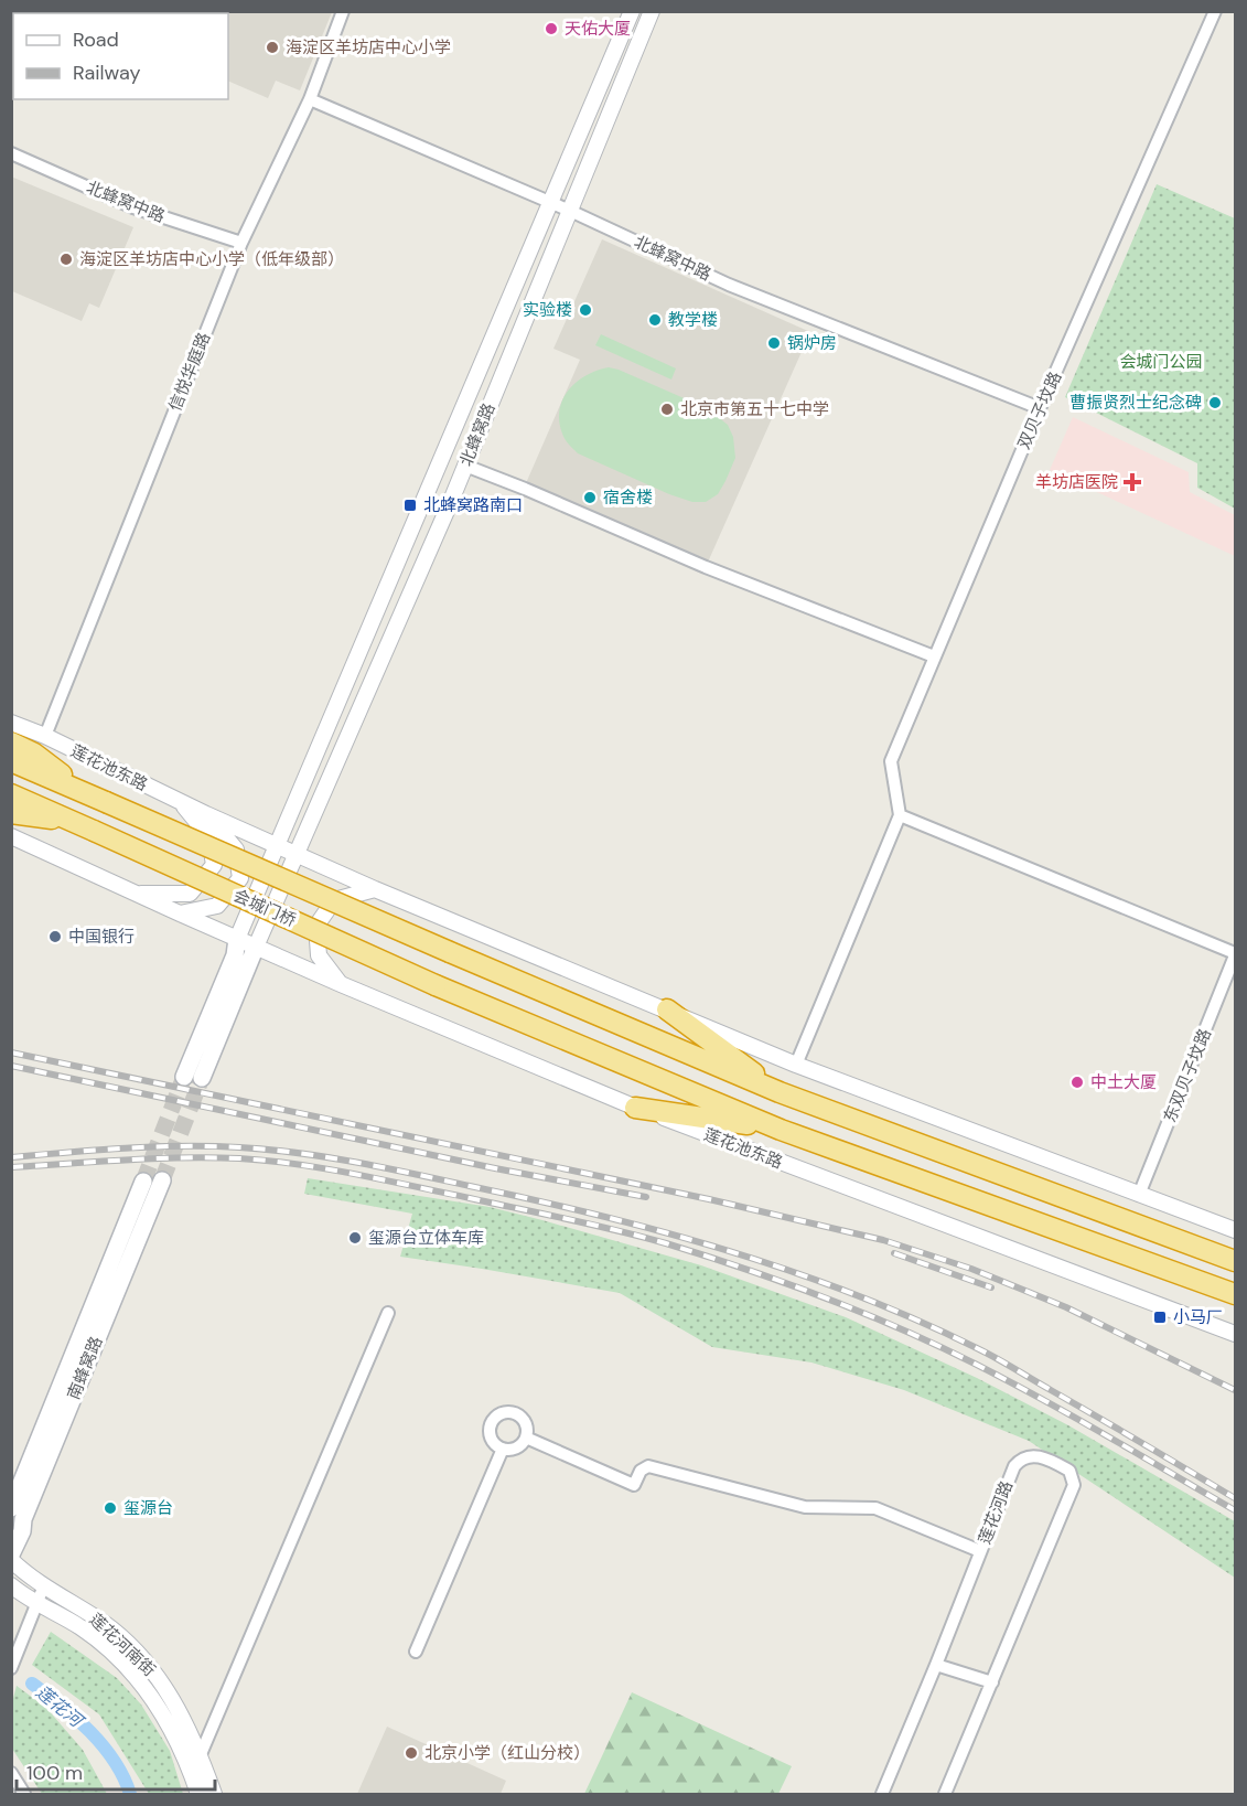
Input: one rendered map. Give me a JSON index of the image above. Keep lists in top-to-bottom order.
{
  "streets": {
    "highway": ["莲花池东路", "会城门桥"],
    "main road": ["南蜂窝路"],
    "street": [
      "北蜂窝中路",
      "信悦华庭路",
      "双贝子坟路",
      "北蜂窝路",
      "东双贝子坟路",
      "莲花河路",
      "莲花河南街"
    ]
  },
  "crossings": [
    ["北蜂窝中路", "信悦华庭路"],
    ["北蜂窝中路", "双贝子坟路"],
    ["北蜂窝中路", "北蜂窝路"],
    ["信悦华庭路", "莲花池东路"],
    ["北蜂窝路", "莲花池东路"],
    ["莲花池东路", "会城门桥"]
  ],
  "water": ["莲花河"],
  "parks": ["会城门公园"],
  "places": {
    "other": [
      "天佑大厦",
      "海淀区羊坊店中心小学",
      "海淀区羊坊店中心小学（低年级部）",
      "实验楼",
      "教学楼",
      "锅炉房",
      "曹振贤烈士纪念碑",
      "北京市第五十七中学",
      "宿舍楼",
      "中国银行",
      "中土大厦",
      "玺源台立体车库",
      "玺源台",
      "北京小学（红山分校）"
    ],
    "health": ["羊坊店医院"],
    "transit": ["北蜂窝路南口", "小马厂"]
  },
  "legend": ["Road", "Railway"],
  "scale_bar": "100 m"
}
